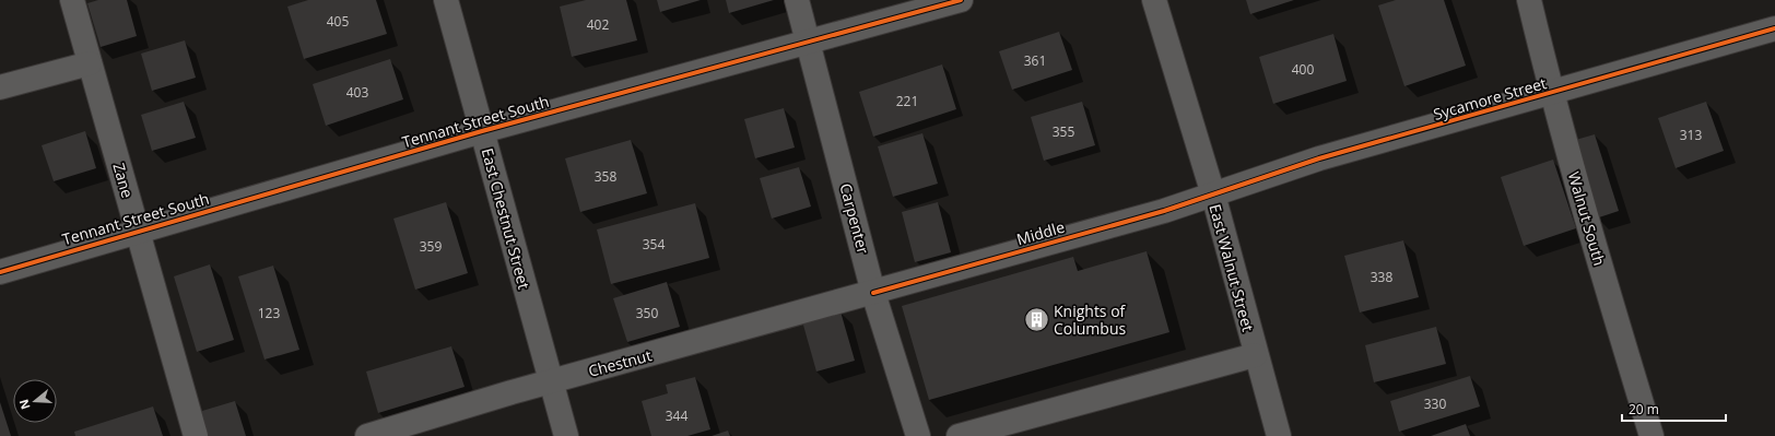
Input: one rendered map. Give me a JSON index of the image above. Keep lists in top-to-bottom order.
{
  "streets": {
    "street": [
      "Sycamore Street",
      "Tennant Street South",
      "Zane",
      "East Chestnut Street",
      "Carpenter",
      "Walnut South",
      "Middle",
      "East Walnut Street",
      "Chestnut"
    ]
  },
  "crossings": [
    ["Sycamore Street", "Walnut South"],
    ["Sycamore Street", "Middle"],
    ["Sycamore Street", "East Walnut Street"],
    ["Tennant Street South", "Zane"],
    ["Tennant Street South", "East Chestnut Street"],
    ["Tennant Street South", "Carpenter"],
    ["East Chestnut Street", "Chestnut"],
    ["Carpenter", "Middle"],
    ["Carpenter", "Chestnut"],
    ["Middle", "East Walnut Street"],
    ["Middle", "Chestnut"]
  ],
  "places": {
    "building": ["Knights of Columbus"]
  },
  "house_numbers": [
    "405",
    "402",
    "361",
    "400",
    "403",
    "221",
    "355",
    "313",
    "358",
    "354",
    "359",
    "338",
    "123",
    "350",
    "330",
    "344"
  ],
  "scale_bar": "20 m",
  "north": "left"
}
